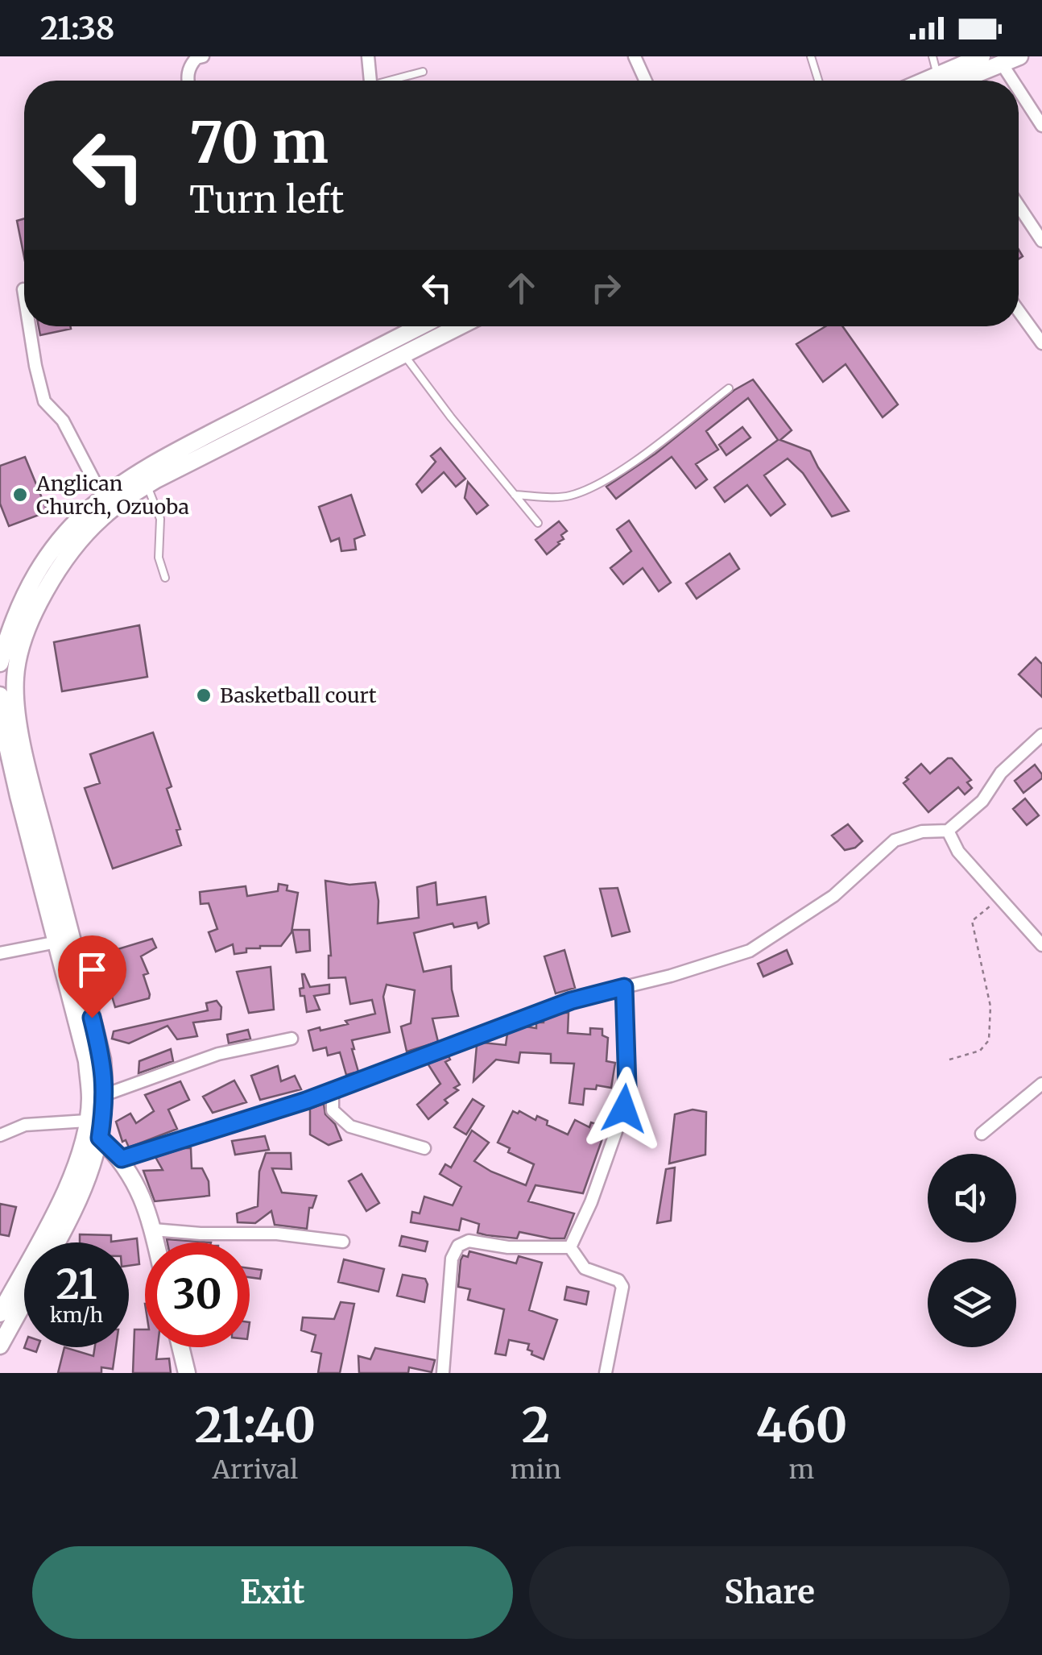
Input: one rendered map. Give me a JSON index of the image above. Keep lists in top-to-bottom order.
{
  "places": ["Anglican Church, Ozuoba", "Basketball court"],
  "page": {
    "status": "21:38",
    "turn": ["70 m", "Turn left"],
    "speed": "21 km/h",
    "limit": "30",
    "eta": [
      "21:40",
      "Arrival",
      "2",
      "min",
      "460",
      "m"
    ],
    "buttons": ["Exit", "Share"]
  }
}
